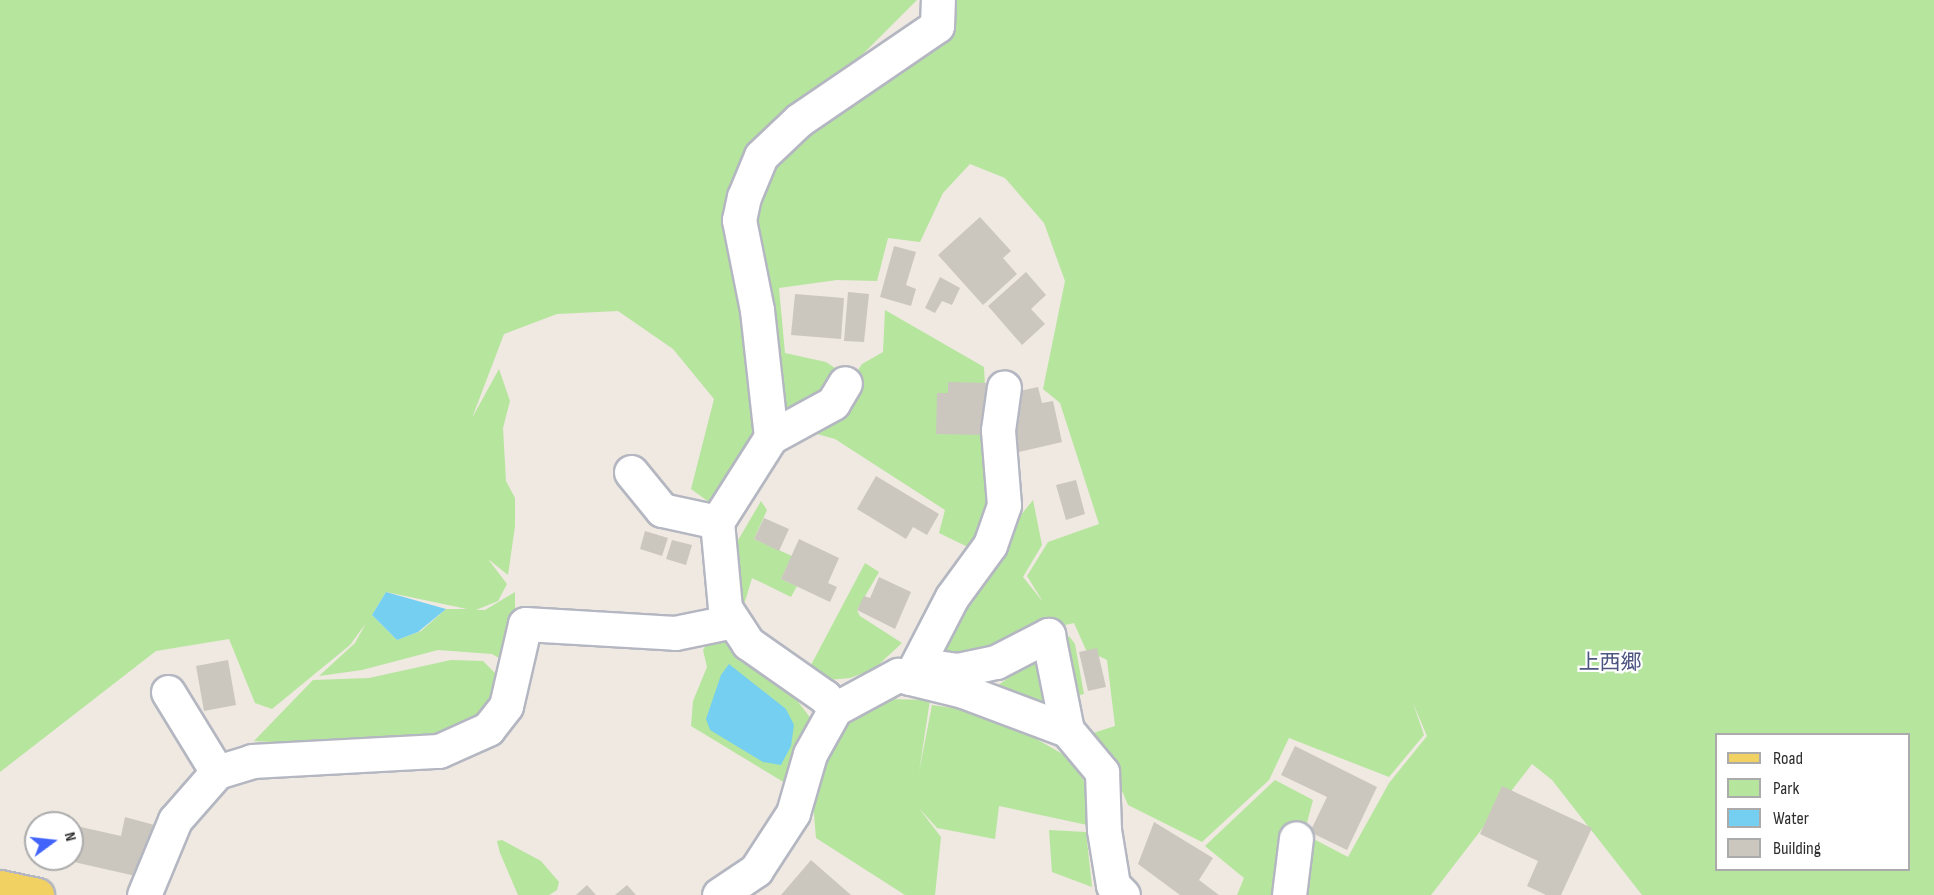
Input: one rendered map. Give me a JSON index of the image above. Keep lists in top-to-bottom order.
{
  "districts": ["上西郷"],
  "legend": [
    "Road",
    "Park",
    "Water",
    "Building"
  ],
  "north": "right"
}
